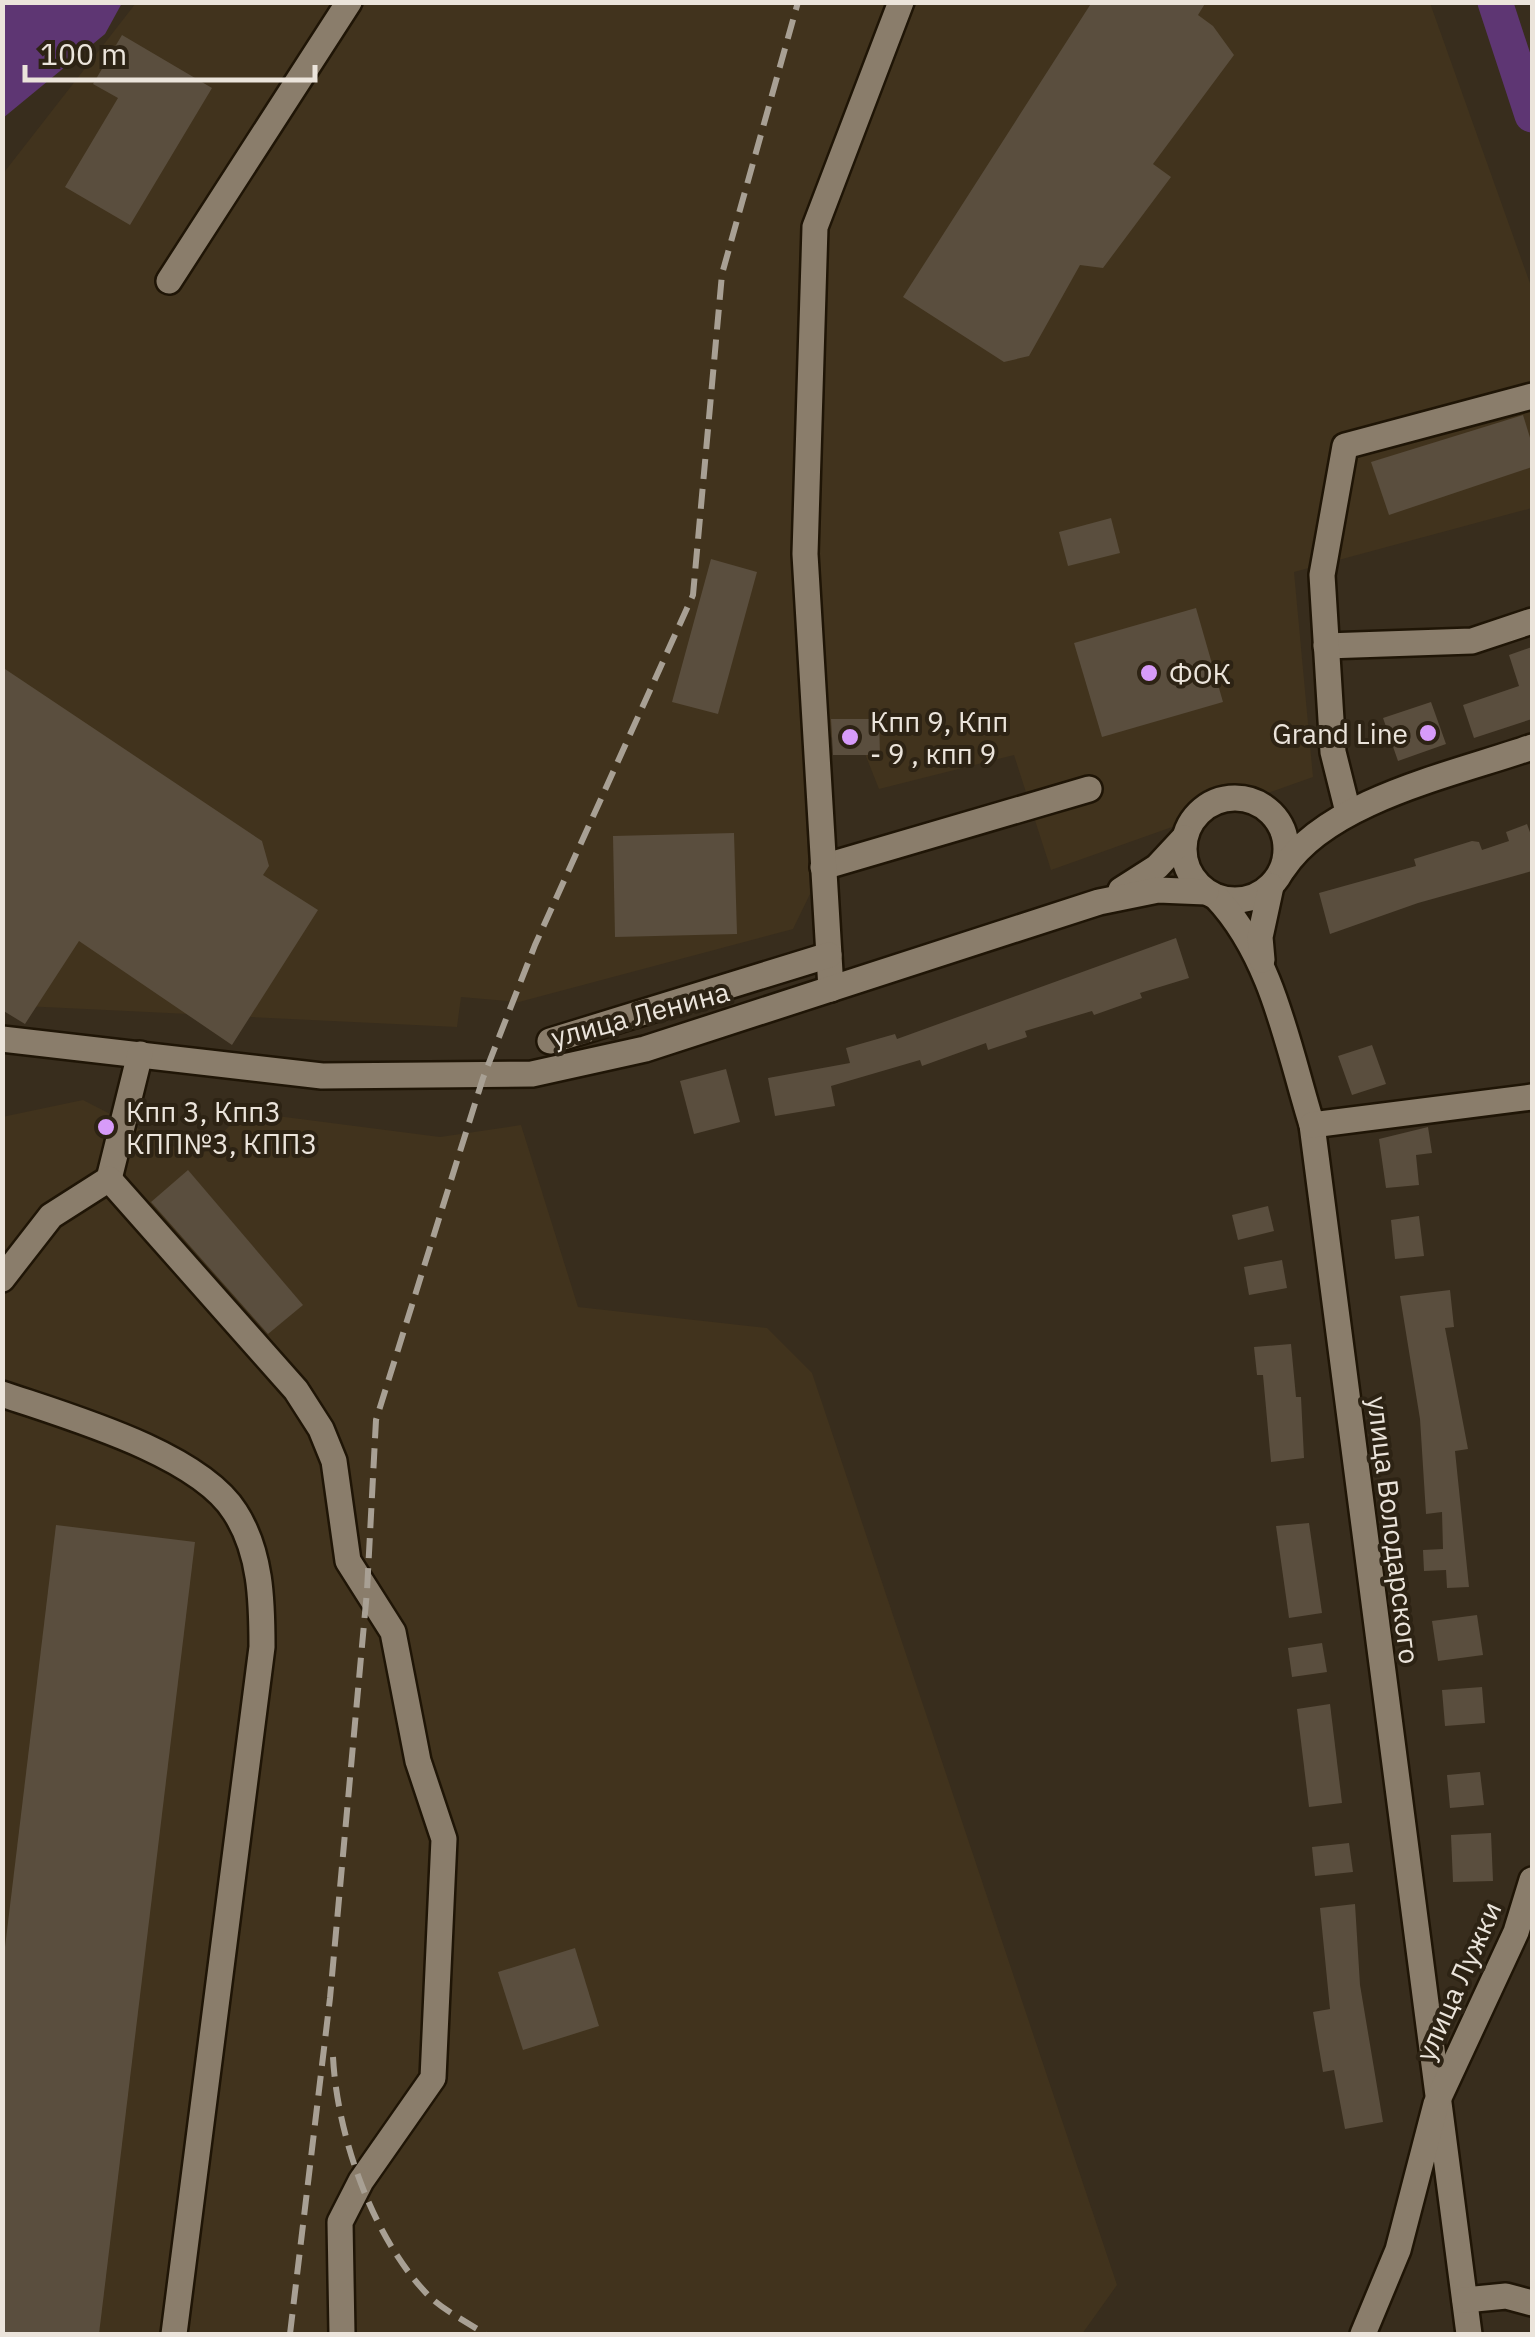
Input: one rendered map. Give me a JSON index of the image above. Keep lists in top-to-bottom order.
{
  "streets": {
    "street": ["улица Ленина", "улица Володарского", "улица Лужки"]
  },
  "crossings": [
    ["улица Володарского", "улица Лужки"]
  ],
  "places": [
    "ФОК",
    "Grand Line",
    "Кпп 9, Кпп - 9 , кпп 9",
    "Кпп 3, Кпп3 КПП№3, КПП3"
  ],
  "scale_bar": "100 m"
}
